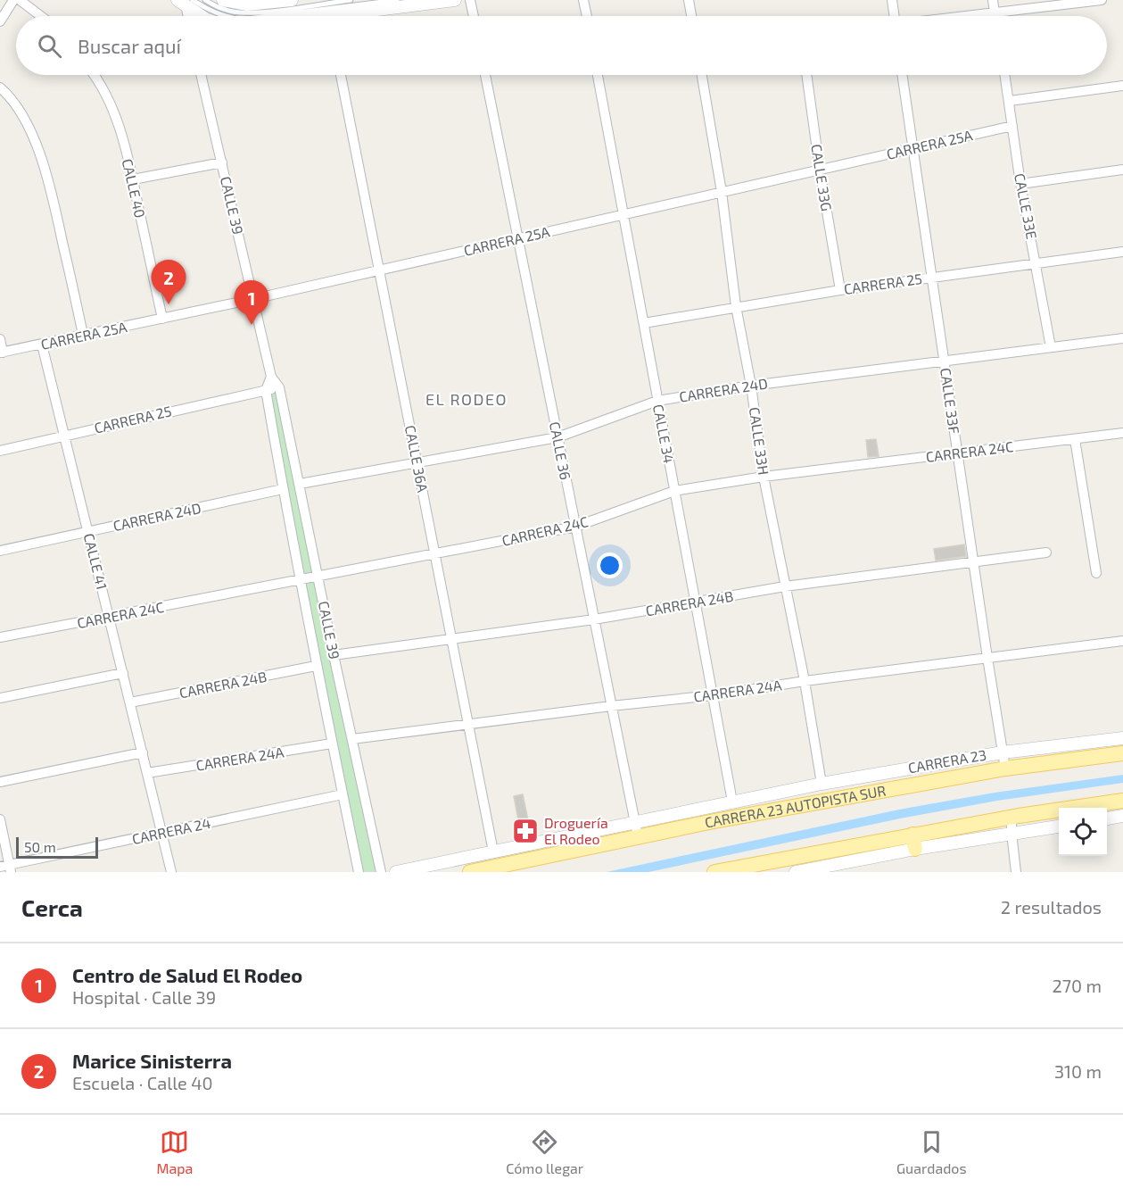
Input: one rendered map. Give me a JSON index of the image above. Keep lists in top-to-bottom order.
{
  "streets": {
    "main road": ["CARRERA 23 AUTOPISTA SUR"],
    "street": [
      "CARRERA 25A",
      "CALLE 33G",
      "CALLE 40",
      "CALLE 39",
      "CALLE 33E",
      "CARRERA 25",
      "CARRERA 24D",
      "CALLE 33F",
      "CALLE 34",
      "CALLE 33H",
      "CALLE 36",
      "CARRERA 24C",
      "CALLE 36A",
      "CALLE 41",
      "CARRERA 24B",
      "CARRERA 24A",
      "CARRERA 23",
      "CARRERA 24"
    ]
  },
  "crossings": [
    ["CARRERA 25A", "CALLE 33G"],
    ["CARRERA 25A", "CALLE 40"],
    ["CARRERA 25A", "CALLE 39"],
    ["CARRERA 25A", "CALLE 33E"],
    ["CARRERA 25A", "CALLE 33F"],
    ["CARRERA 25A", "CALLE 34"],
    ["CARRERA 25A", "CALLE 33H"],
    ["CARRERA 25A", "CALLE 36"],
    ["CARRERA 25A", "CALLE 36A"],
    ["CARRERA 25A", "CALLE 41"],
    ["CALLE 33G", "CARRERA 25"],
    ["CALLE 39", "CARRERA 25"],
    ["CALLE 39", "CARRERA 24D"],
    ["CALLE 39", "CARRERA 24C"],
    ["CALLE 39", "CARRERA 24B"],
    ["CALLE 39", "CARRERA 24A"],
    ["CALLE 39", "CARRERA 24"],
    ["CALLE 33E", "CARRERA 25"],
    ["CALLE 33E", "CARRERA 24D"],
    ["CARRERA 25", "CALLE 33F"],
    ["CARRERA 25", "CALLE 34"],
    ["CARRERA 25", "CALLE 33H"],
    ["CARRERA 25", "CALLE 41"],
    ["CARRERA 24D", "CALLE 33F"],
    ["CARRERA 24D", "CALLE 34"],
    ["CARRERA 24D", "CALLE 33H"],
    ["CARRERA 24D", "CALLE 36"],
    ["CARRERA 24D", "CALLE 36A"],
    ["CARRERA 24D", "CALLE 41"],
    ["CALLE 33F", "CARRERA 24C"],
    ["CALLE 33F", "CARRERA 24B"],
    ["CALLE 33F", "CARRERA 24A"],
    ["CALLE 33F", "CARRERA 23"],
    ["CALLE 33F", "CARRERA 23 AUTOPISTA SUR"],
    ["CALLE 34", "CARRERA 24C"],
    ["CALLE 34", "CARRERA 24B"],
    ["CALLE 34", "CARRERA 24A"],
    ["CALLE 34", "CARRERA 23"],
    ["CALLE 33H", "CARRERA 24C"],
    ["CALLE 33H", "CARRERA 24B"],
    ["CALLE 33H", "CARRERA 24A"],
    ["CALLE 33H", "CARRERA 23"],
    ["CALLE 36", "CARRERA 24C"],
    ["CALLE 36", "CARRERA 24B"],
    ["CALLE 36", "CARRERA 24A"],
    ["CALLE 36", "CARRERA 23"],
    ["CALLE 36", "CARRERA 23 AUTOPISTA SUR"],
    ["CARRERA 24C", "CALLE 36A"],
    ["CARRERA 24C", "CALLE 41"],
    ["CALLE 36A", "CARRERA 24B"],
    ["CALLE 36A", "CARRERA 24A"],
    ["CALLE 36A", "CARRERA 23"],
    ["CALLE 41", "CARRERA 24B"],
    ["CALLE 41", "CARRERA 24A"],
    ["CALLE 41", "CARRERA 24"],
    ["CARRERA 23", "CARRERA 23 AUTOPISTA SUR"]
  ],
  "districts": ["EL RODEO"],
  "places": {
    "pharmacy": ["Droguería El Rodeo"]
  },
  "scale_bar": "50 m",
  "page": {
    "search": "Buscar aquí",
    "pins": ["2", "1"],
    "scale": "50 m",
    "heading": ["Cerca", "2 resultados"],
    "list": [
      {
        "mark": "1",
        "name": "Centro de Salud El Rodeo",
        "note": "Hospital · Calle 39",
        "value": "270 m"
      },
      {
        "mark": "2",
        "name": "Marice Sinisterra",
        "note": "Escuela · Calle 40",
        "value": "310 m"
      }
    ],
    "nav": ["Mapa", "Cómo llegar", "Guardados"]
  }
}
